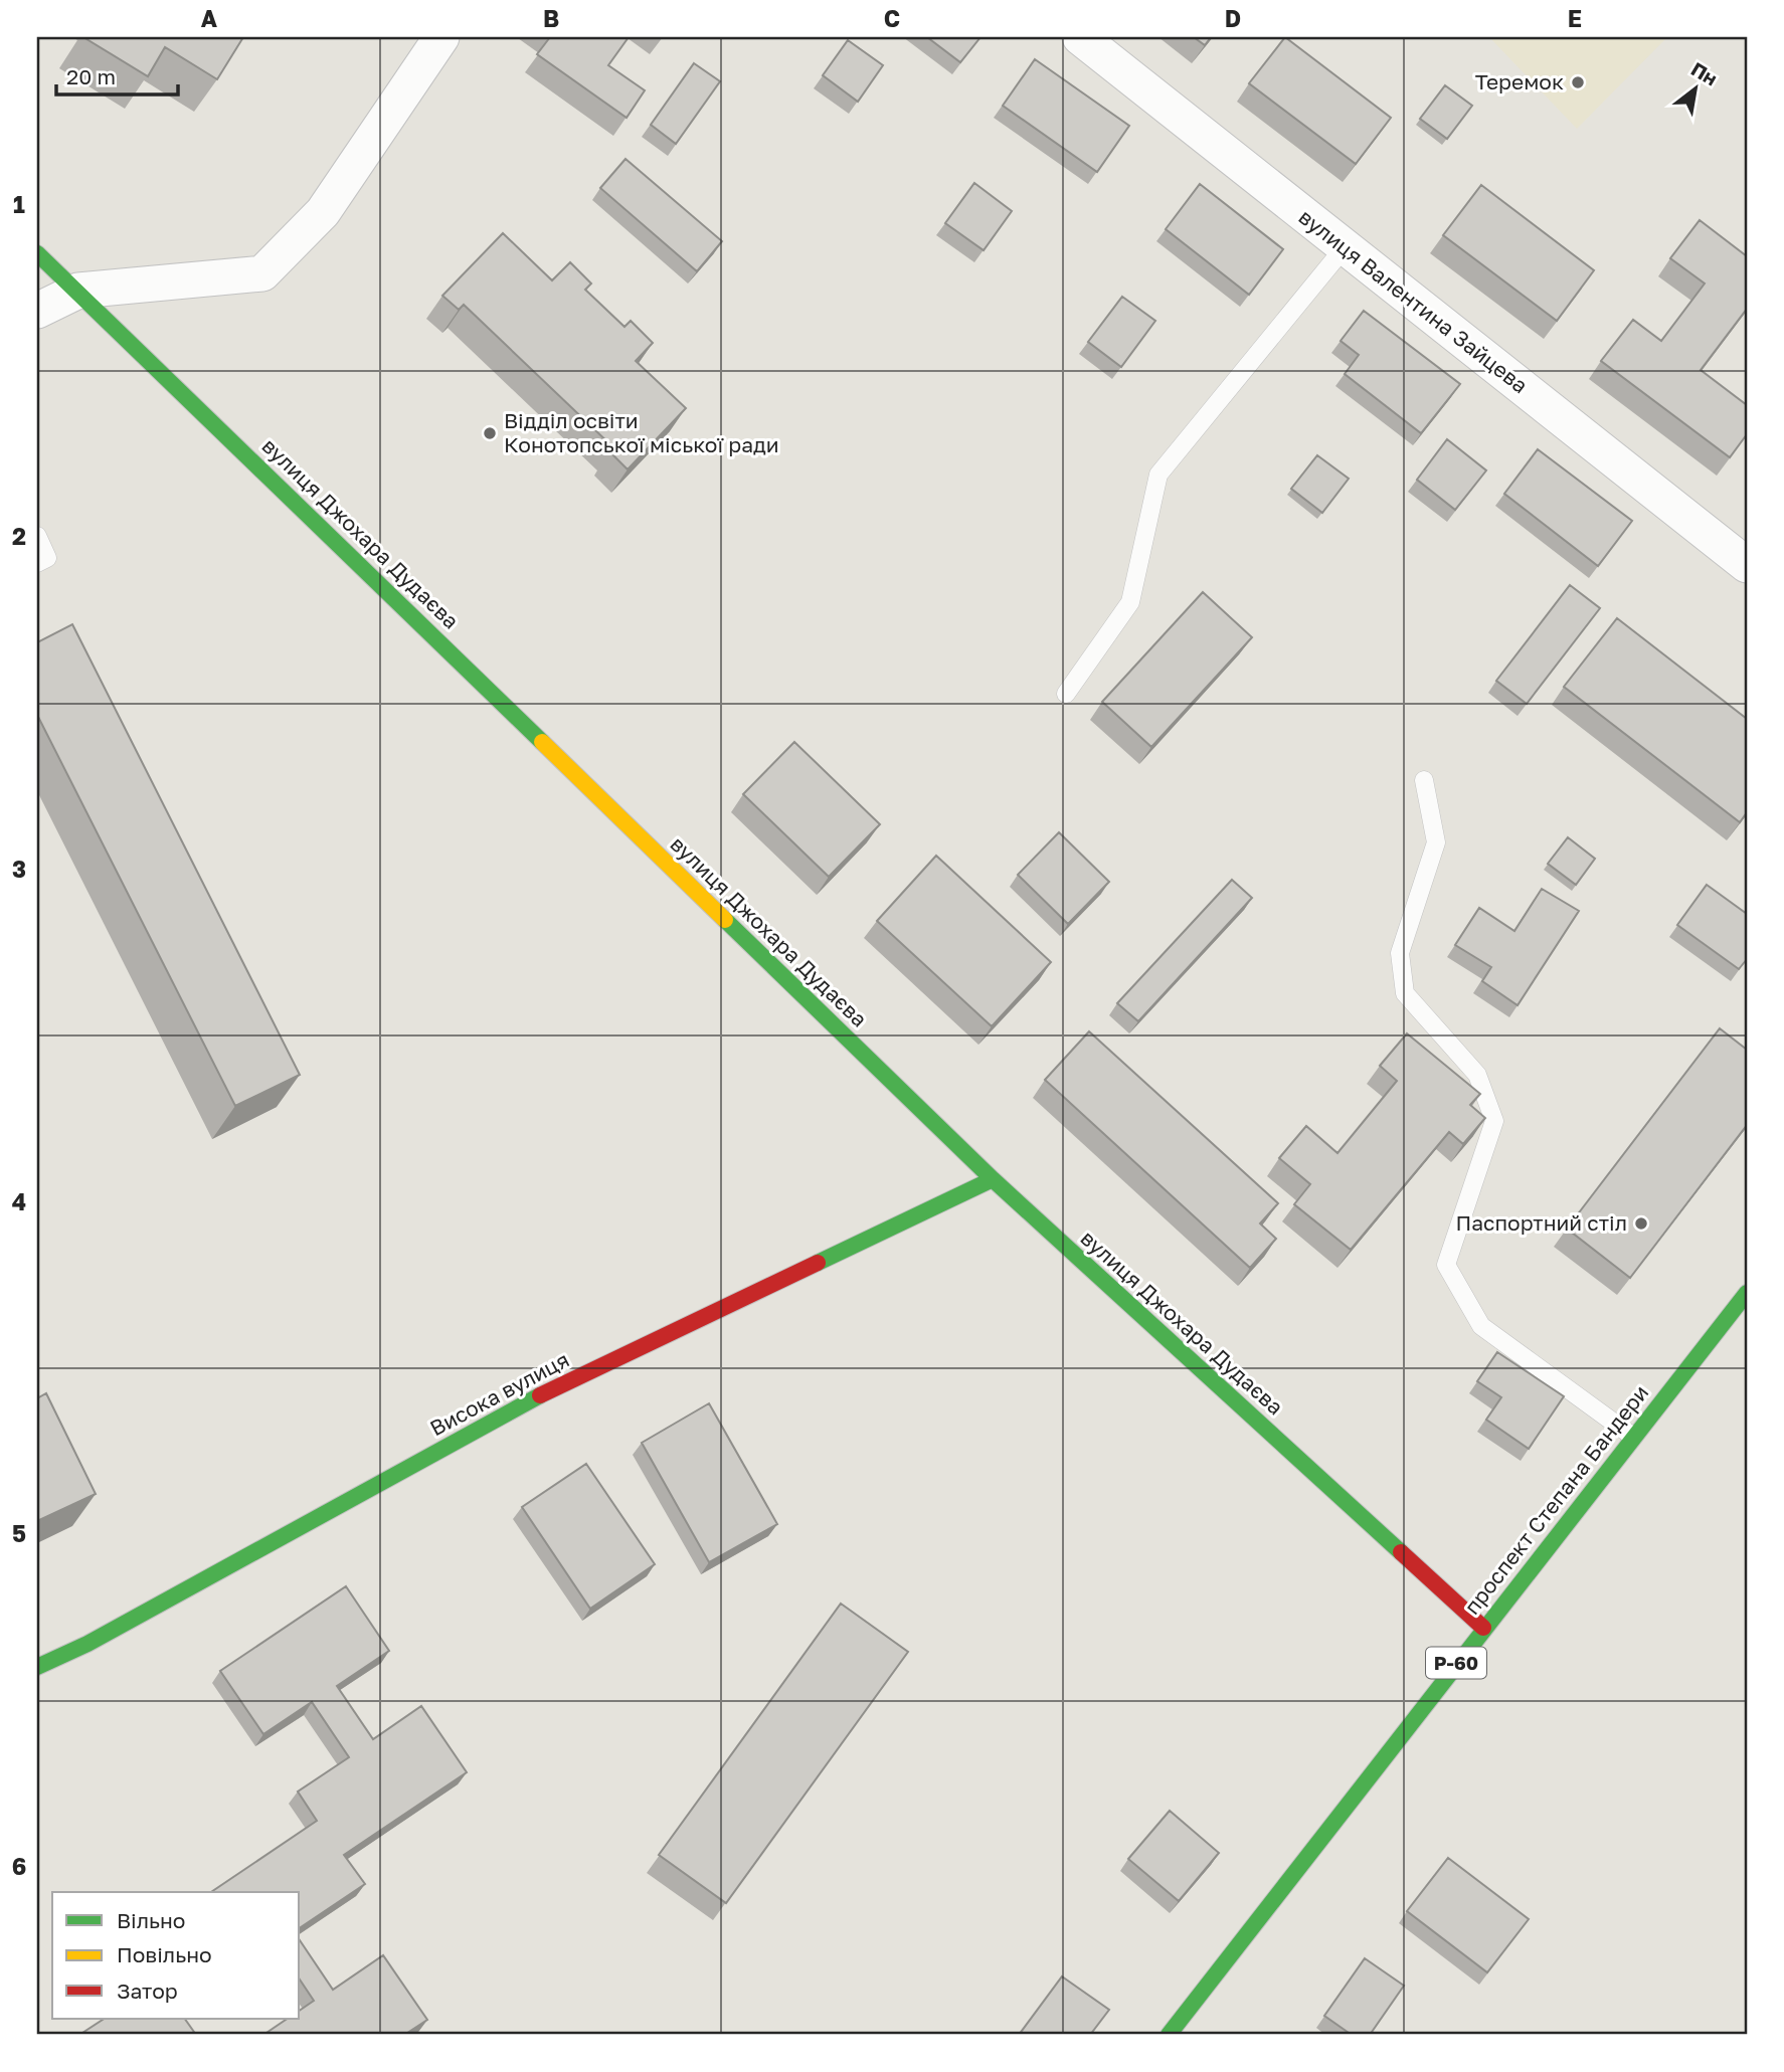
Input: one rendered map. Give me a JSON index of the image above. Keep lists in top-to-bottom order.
{
  "streets": {
    "street": [
      "вулиця Валентина Зайцева",
      "вулиця Джохара Дудаєва",
      "Висока вулиця",
      "проспект Степана Бандери",
      "Р-60"
    ]
  },
  "crossings": [
    ["вулиця Джохара Дудаєва", "Висока вулиця"],
    ["вулиця Джохара Дудаєва", "проспект Степана Бандери"]
  ],
  "places": ["Теремок", "Відділ освіти Конотопської міської ради", "Паспортний стіл"],
  "legend": ["Вільно", "Повільно", "Затор"],
  "scale_bar": "20 m",
  "north": "top right",
  "grid": {
    "columns": [
      "A",
      "B",
      "C",
      "D",
      "E"
    ],
    "rows": [
      "1",
      "2",
      "3",
      "4",
      "5",
      "6"
    ]
  }
}
